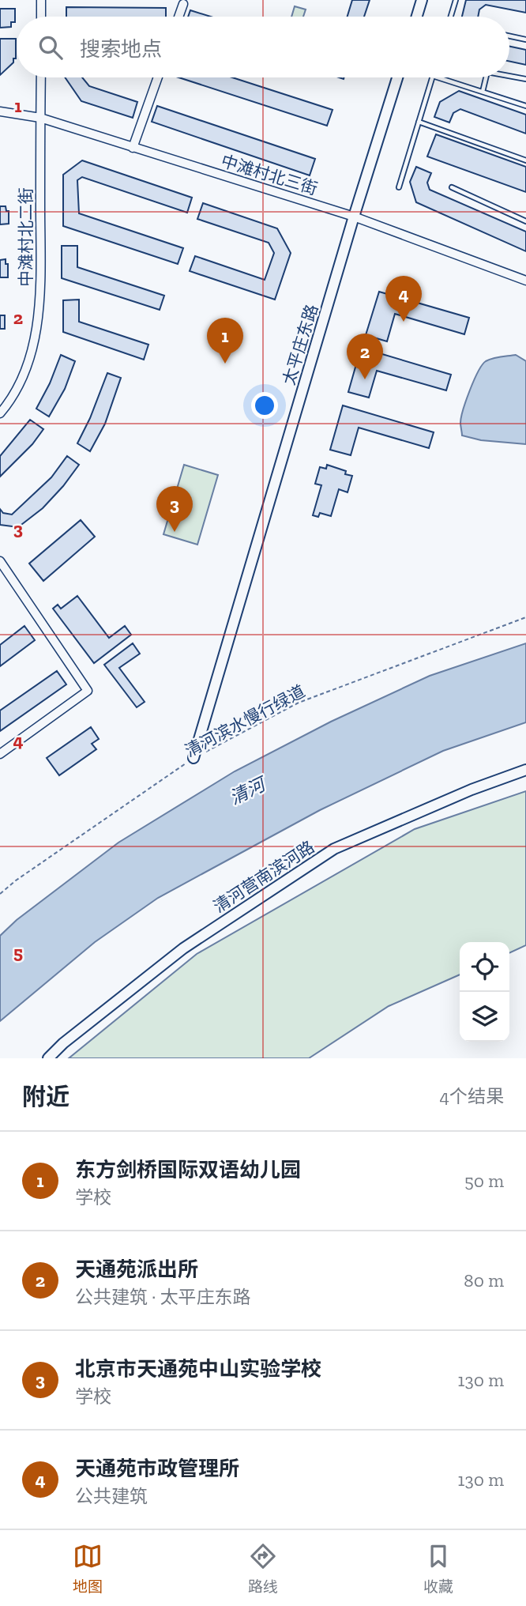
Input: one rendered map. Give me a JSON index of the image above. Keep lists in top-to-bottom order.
{
  "streets": {
    "street": [
      "中滩村北三街",
      "中滩村北二街",
      "太平庄东路",
      "清河营南滨河路"
    ],
    "path": ["清河滨水慢行绿道"]
  },
  "crossings": [
    ["中滩村北三街", "中滩村北二街"],
    ["中滩村北三街", "太平庄东路"],
    ["太平庄东路", "清河滨水慢行绿道"]
  ],
  "water": ["清河"],
  "page": {
    "search": "搜索地点",
    "pins": [
      "4",
      "1",
      "2",
      "3"
    ],
    "heading": ["附近", "4个结果"],
    "list": [
      {
        "mark": "1",
        "name": "东方剑桥国际双语幼儿园",
        "note": "学校",
        "value": "50 m"
      },
      {
        "mark": "2",
        "name": "天通苑派出所",
        "note": "公共建筑 · 太平庄东路",
        "value": "80 m"
      },
      {
        "mark": "3",
        "name": "北京市天通苑中山实验学校",
        "note": "学校",
        "value": "130 m"
      },
      {
        "mark": "4",
        "name": "天通苑市政管理所",
        "note": "公共建筑",
        "value": "130 m"
      }
    ],
    "nav": ["地图", "路线", "收藏"]
  },
  "grid": {
    "rows": [
      "1",
      "2",
      "3",
      "4",
      "5"
    ]
  }
}
